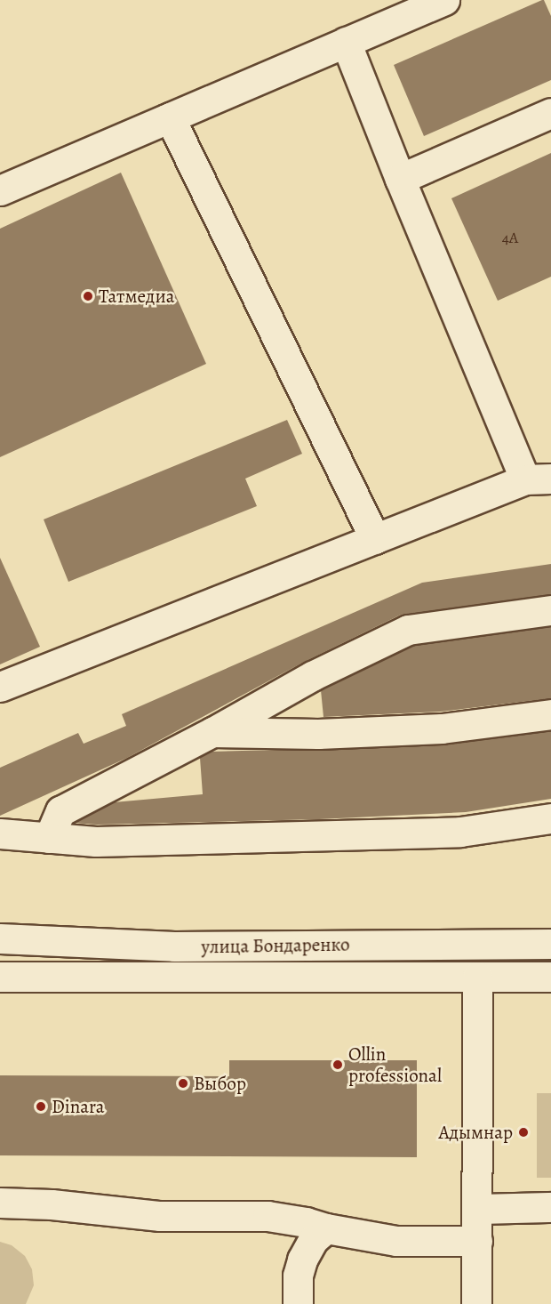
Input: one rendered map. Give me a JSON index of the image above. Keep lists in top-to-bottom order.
{
  "streets": {
    "street": ["улица Бондаренко"]
  },
  "places": [
    "Татмедиа",
    "Ollin professional",
    "Выбор",
    "Dinara",
    "Адымнар"
  ],
  "house_numbers": ["4А"]
}
